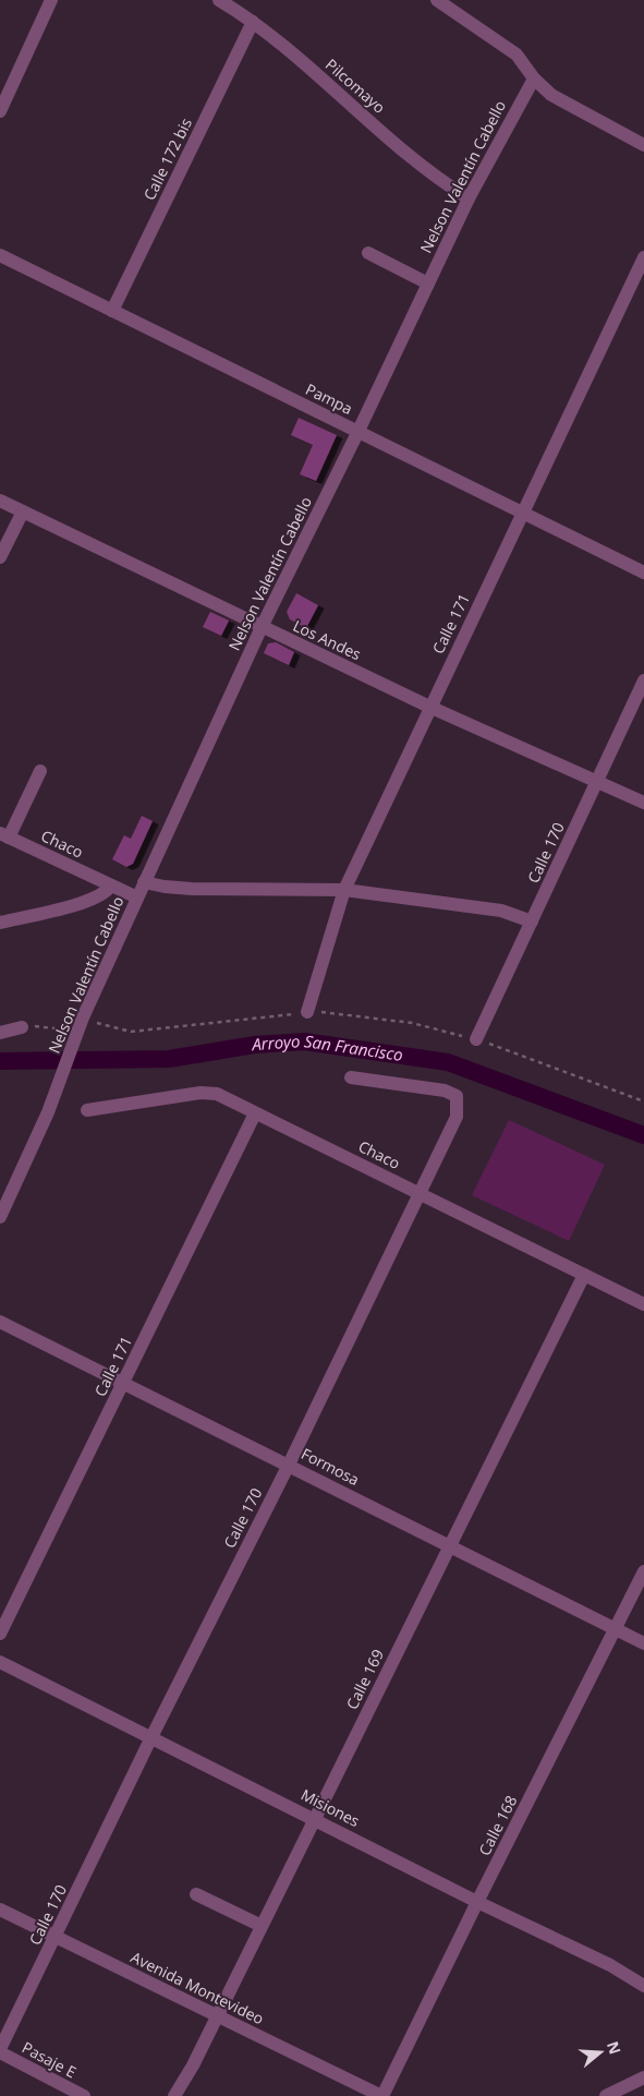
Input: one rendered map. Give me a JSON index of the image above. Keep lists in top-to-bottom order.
{
  "streets": {
    "street": [
      "Pilcomayo",
      "Calle 172 bis",
      "Nelson Valentín Cabello",
      "Pampa",
      "Calle 171",
      "Los Andes",
      "Chaco",
      "Calle 170",
      "Formosa",
      "Calle 169",
      "Misiones",
      "Calle 168",
      "Avenida Montevideo",
      "Pasaje E"
    ]
  },
  "crossings": [
    ["Pilcomayo", "Calle 172 bis"],
    ["Pilcomayo", "Nelson Valentín Cabello"],
    ["Calle 172 bis", "Pampa"],
    ["Nelson Valentín Cabello", "Pampa"],
    ["Nelson Valentín Cabello", "Los Andes"],
    ["Nelson Valentín Cabello", "Chaco"],
    ["Pampa", "Calle 171"],
    ["Calle 171", "Los Andes"],
    ["Calle 171", "Chaco"],
    ["Calle 171", "Formosa"],
    ["Los Andes", "Calle 170"],
    ["Chaco", "Calle 170"],
    ["Chaco", "Calle 169"],
    ["Calle 170", "Formosa"],
    ["Calle 170", "Misiones"],
    ["Calle 170", "Avenida Montevideo"],
    ["Calle 170", "Pasaje E"],
    ["Formosa", "Calle 169"],
    ["Formosa", "Calle 168"],
    ["Calle 169", "Misiones"],
    ["Calle 169", "Avenida Montevideo"],
    ["Misiones", "Calle 168"],
    ["Calle 168", "Avenida Montevideo"]
  ],
  "water": ["Arroyo San Francisco"],
  "north": "right"
}
